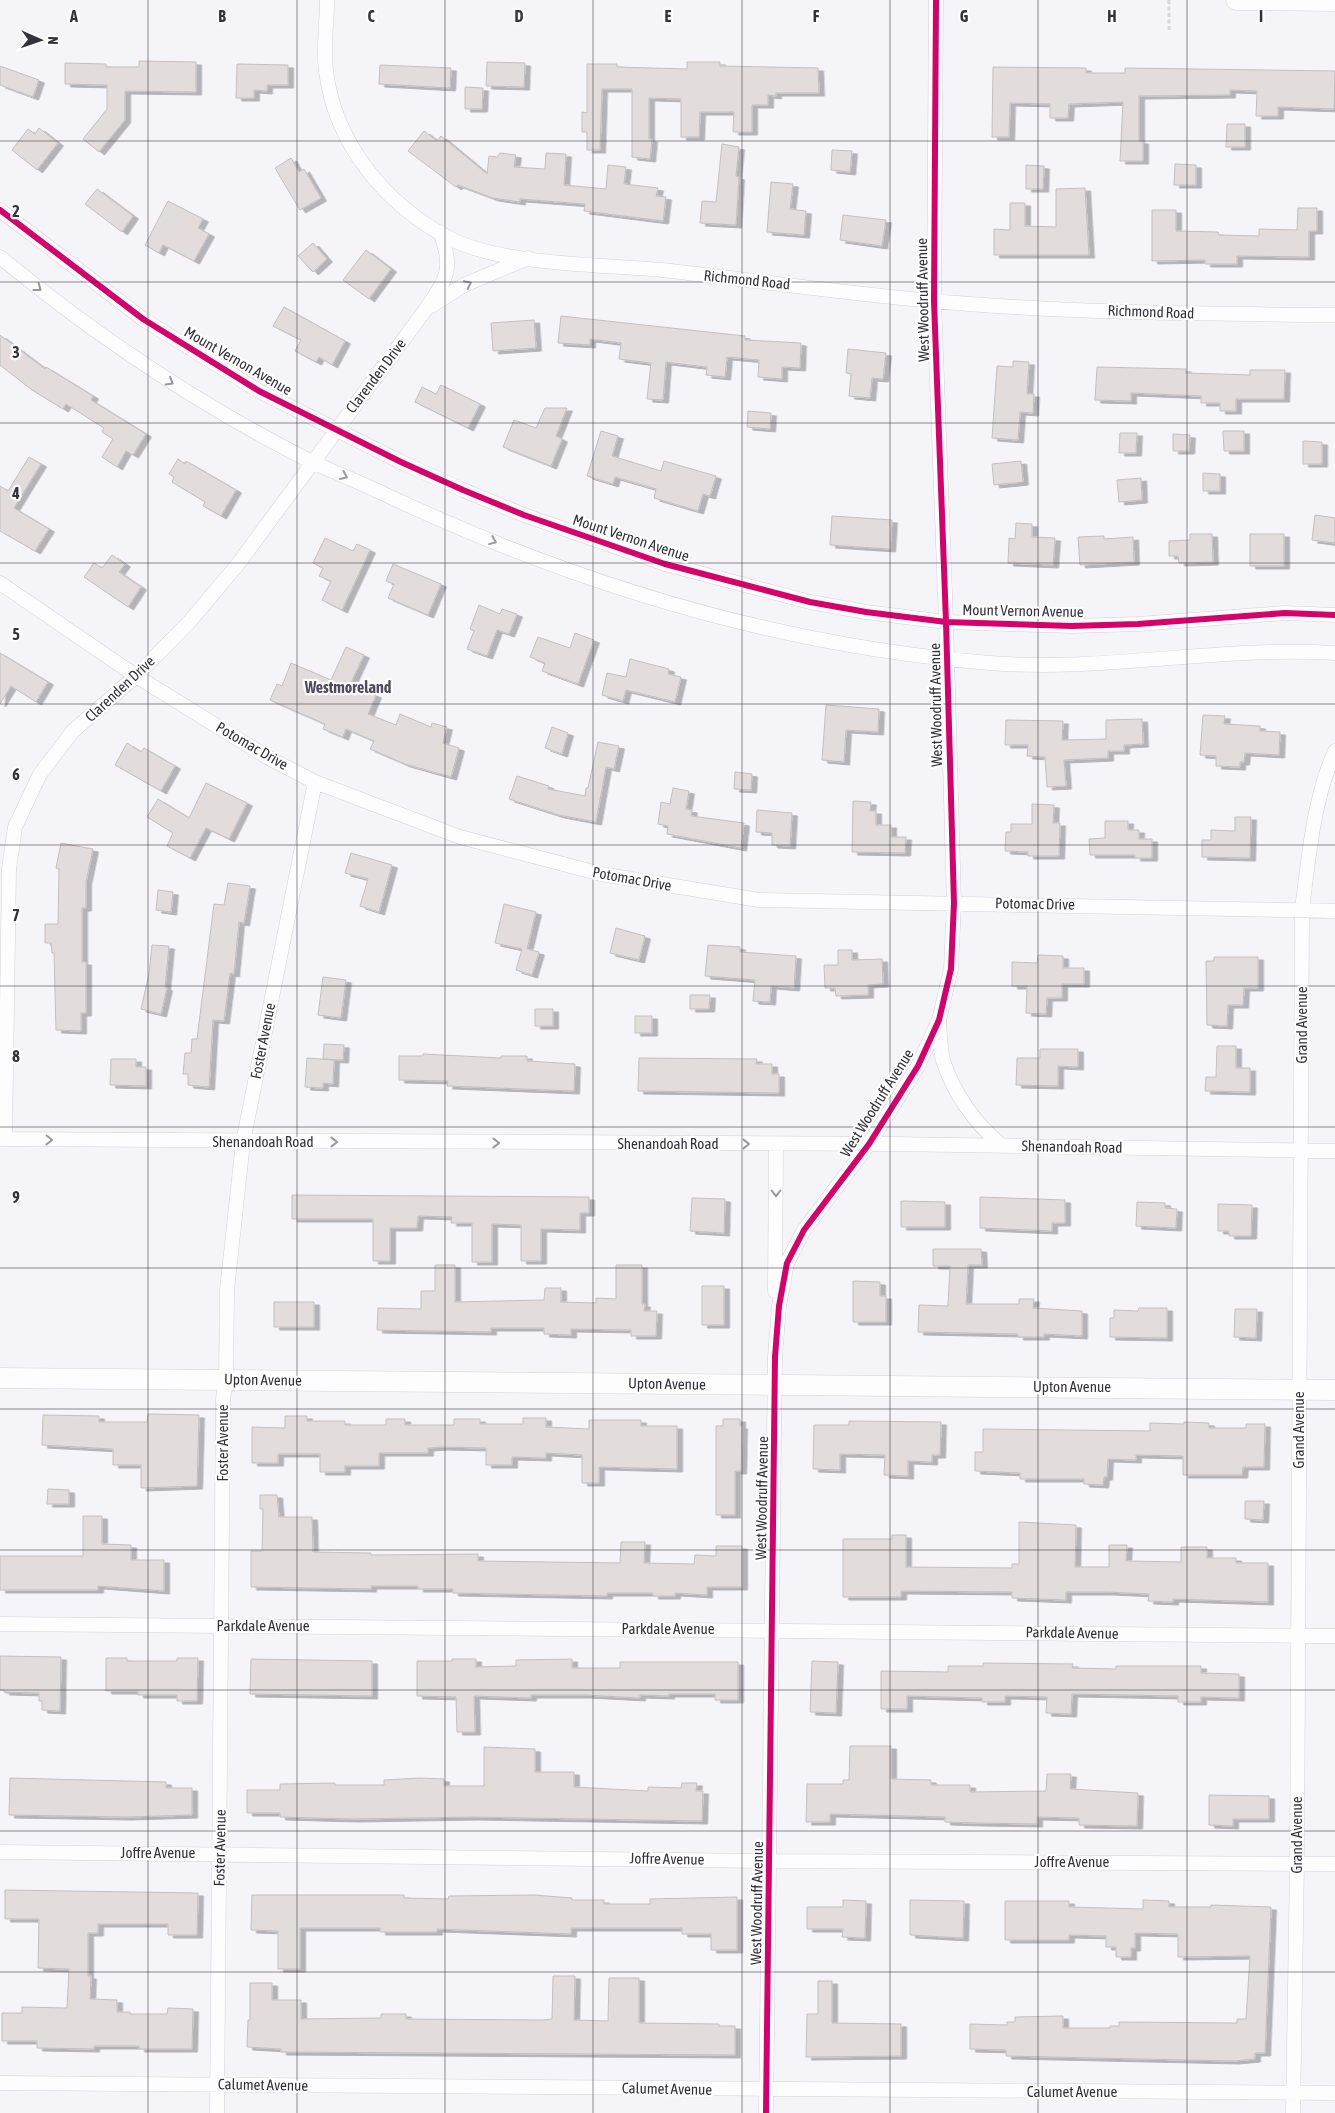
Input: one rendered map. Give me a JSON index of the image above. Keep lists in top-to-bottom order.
{
  "streets": {
    "street": [
      "Richmond Road",
      "West Woodruff Avenue",
      "Mount Vernon Avenue",
      "Clarenden Drive",
      "Potomac Drive",
      "Grand Avenue",
      "Foster Avenue",
      "Shenandoah Road",
      "Upton Avenue",
      "Parkdale Avenue",
      "Joffre Avenue",
      "Calumet Avenue"
    ]
  },
  "crossings": [
    ["Richmond Road", "West Woodruff Avenue"],
    ["Richmond Road", "Clarenden Drive"],
    ["West Woodruff Avenue", "Mount Vernon Avenue"],
    ["West Woodruff Avenue", "Potomac Drive"],
    ["West Woodruff Avenue", "Shenandoah Road"],
    ["West Woodruff Avenue", "Upton Avenue"],
    ["West Woodruff Avenue", "Parkdale Avenue"],
    ["West Woodruff Avenue", "Joffre Avenue"],
    ["West Woodruff Avenue", "Calumet Avenue"],
    ["Mount Vernon Avenue", "Clarenden Drive"],
    ["Clarenden Drive", "Potomac Drive"],
    ["Clarenden Drive", "Shenandoah Road"],
    ["Potomac Drive", "Grand Avenue"],
    ["Potomac Drive", "Foster Avenue"],
    ["Grand Avenue", "Shenandoah Road"],
    ["Grand Avenue", "Upton Avenue"],
    ["Grand Avenue", "Parkdale Avenue"],
    ["Grand Avenue", "Joffre Avenue"],
    ["Grand Avenue", "Calumet Avenue"],
    ["Foster Avenue", "Shenandoah Road"],
    ["Foster Avenue", "Upton Avenue"],
    ["Foster Avenue", "Parkdale Avenue"],
    ["Foster Avenue", "Joffre Avenue"],
    ["Foster Avenue", "Calumet Avenue"]
  ],
  "one_way": ["Shenandoah Road"],
  "districts": ["Westmoreland"],
  "north": "right",
  "grid": {
    "columns": [
      "A",
      "B",
      "C",
      "D",
      "E",
      "F",
      "G",
      "H",
      "I"
    ],
    "rows": [
      "2",
      "3",
      "4",
      "5",
      "6",
      "7",
      "8",
      "9"
    ]
  }
}
